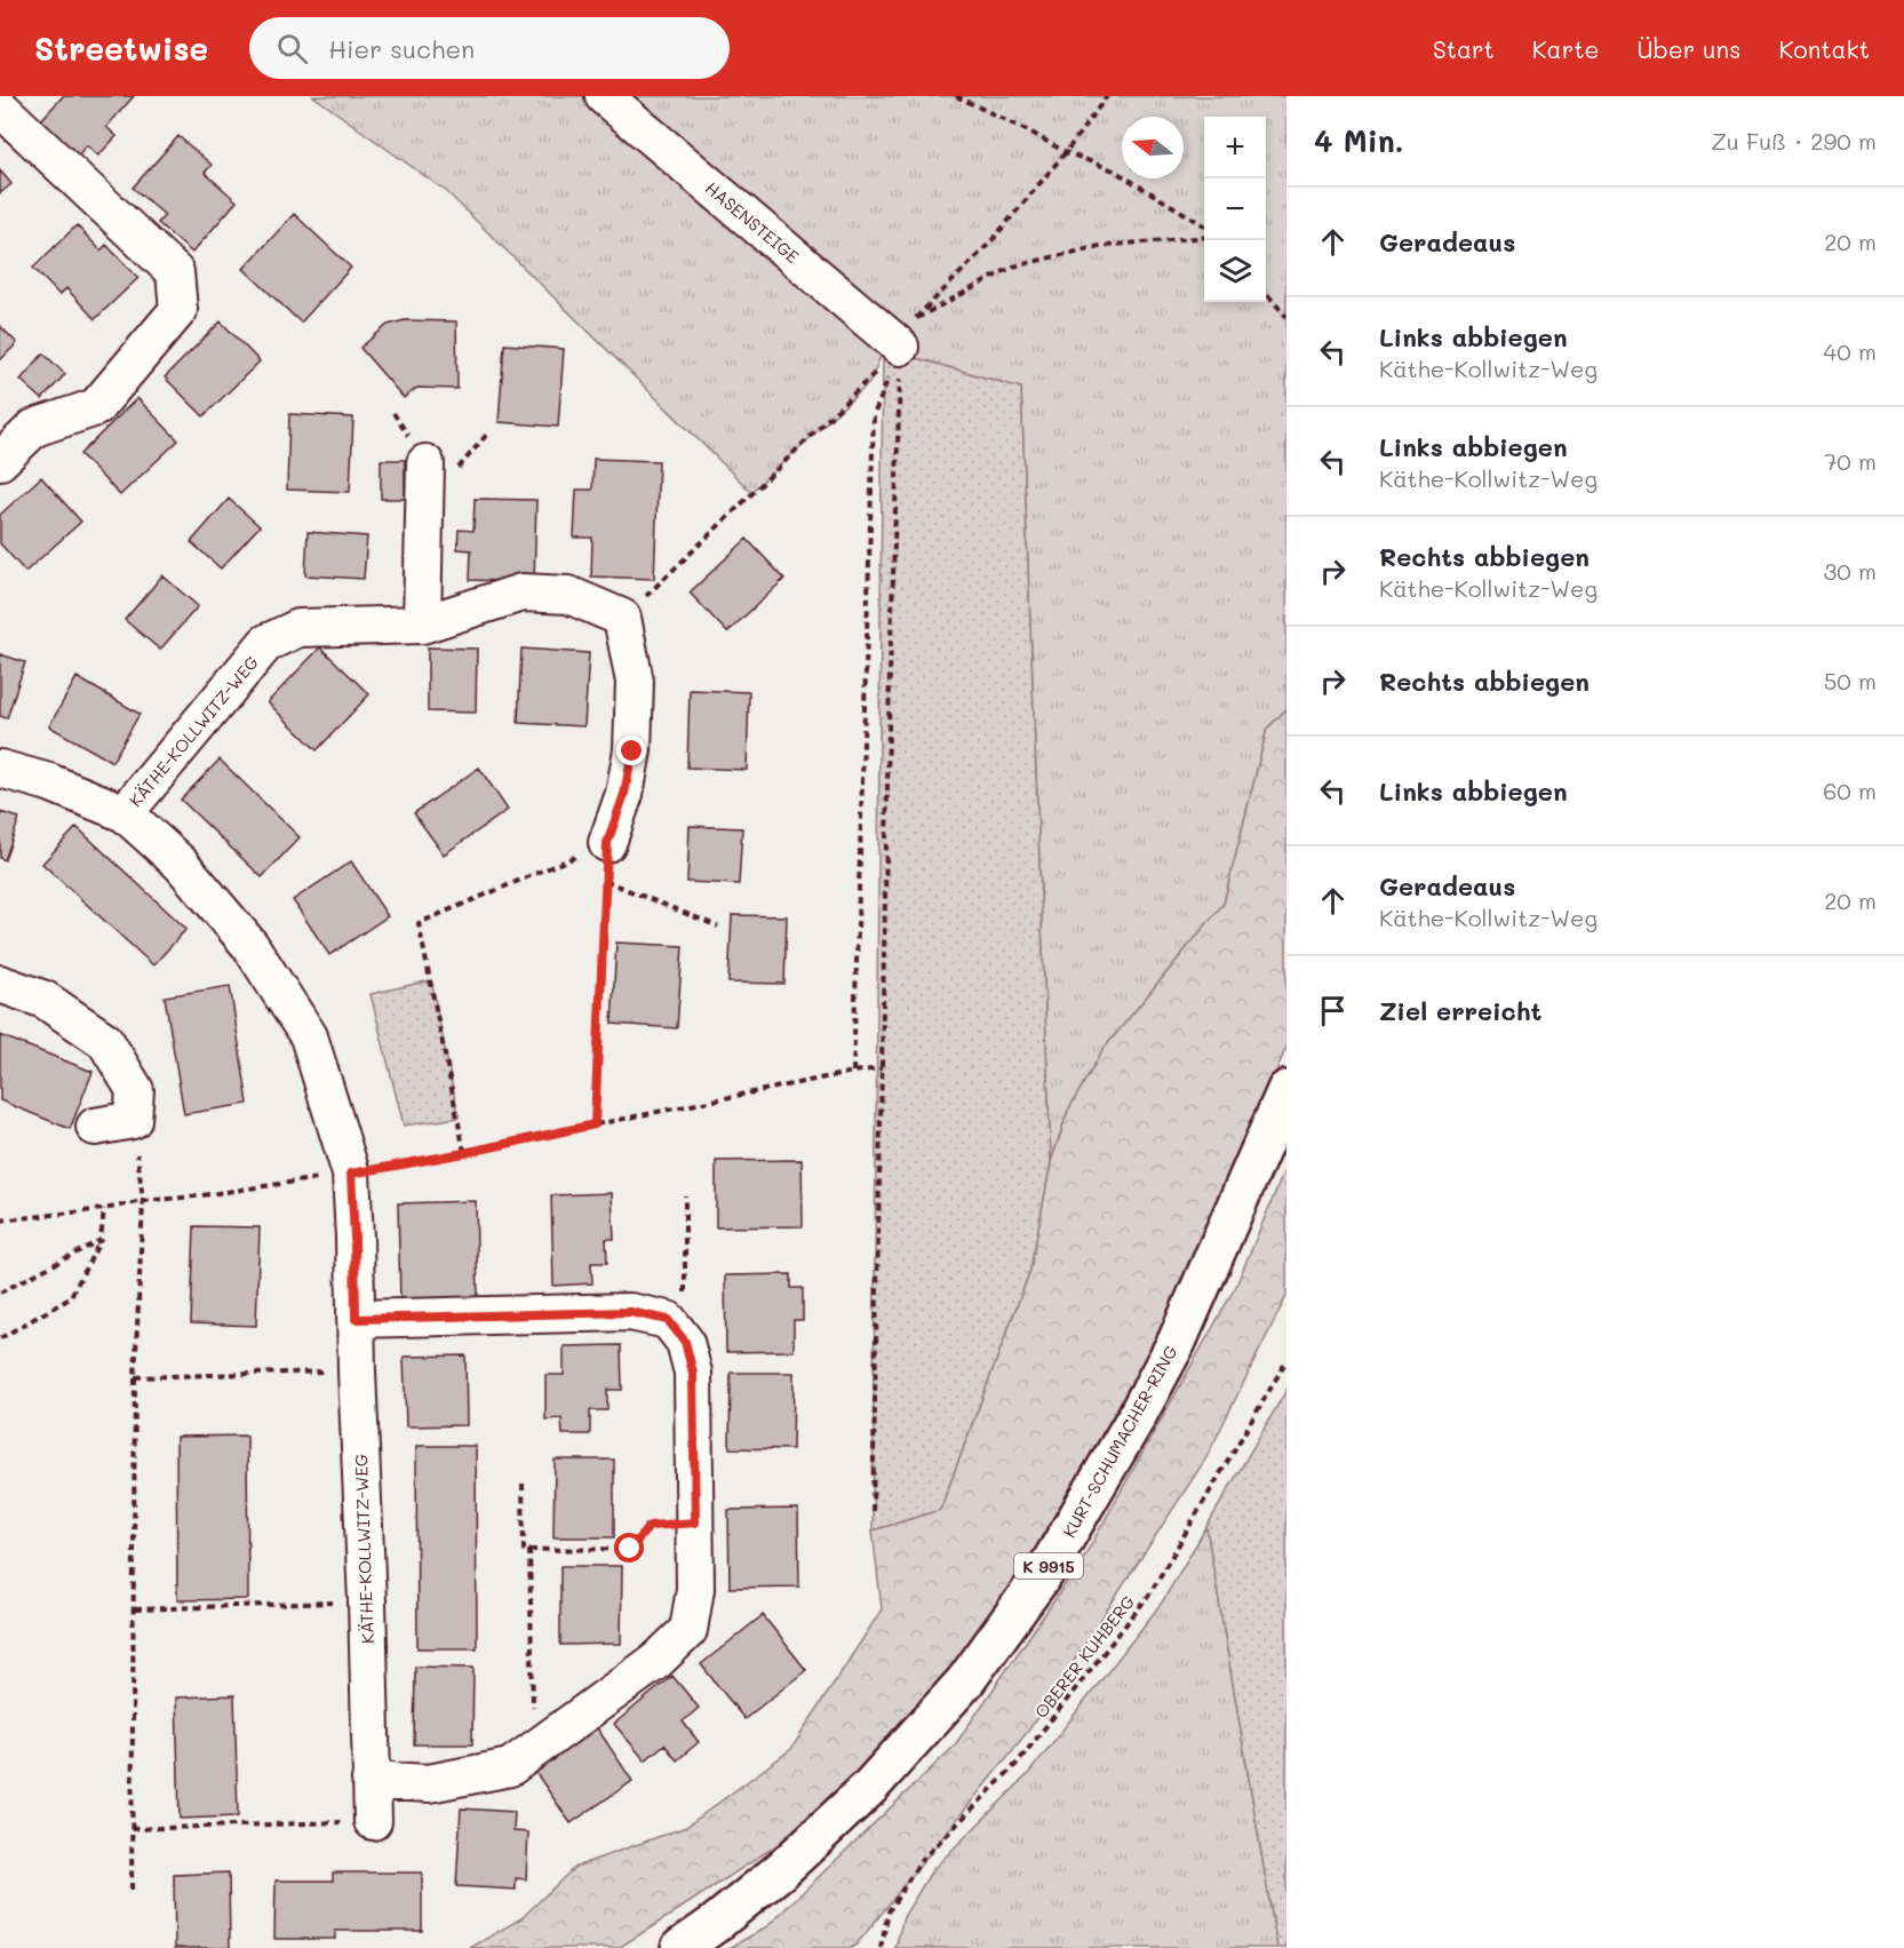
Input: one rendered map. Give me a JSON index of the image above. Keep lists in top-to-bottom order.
{
  "streets": {
    "main road": ["KURT-SCHUMACHER-RING", "K 9915"],
    "street": ["HASENSTEIGE", "KÄTHE-KOLLWITZ-WEG"],
    "path": ["OBERER KUHBERG"]
  },
  "north": "left",
  "page": {
    "header": "Streetwise",
    "search": "Hier suchen",
    "nav": [
      "Start",
      "Karte",
      "Über uns",
      "Kontakt"
    ],
    "heading": ["4 Min.", "Zu Fuß · 290 m"],
    "map_buttons": ["+", "−"],
    "list": [
      ["Geradeaus", "20 m"],
      ["Links abbiegen", "Käthe-Kollwitz-Weg", "40 m"],
      ["Links abbiegen", "Käthe-Kollwitz-Weg", "70 m"],
      ["Rechts abbiegen", "Käthe-Kollwitz-Weg", "30 m"],
      ["Rechts abbiegen", "50 m"],
      ["Links abbiegen", "60 m"],
      ["Geradeaus", "Käthe-Kollwitz-Weg", "20 m"],
      "Ziel erreicht"
    ]
  }
}
